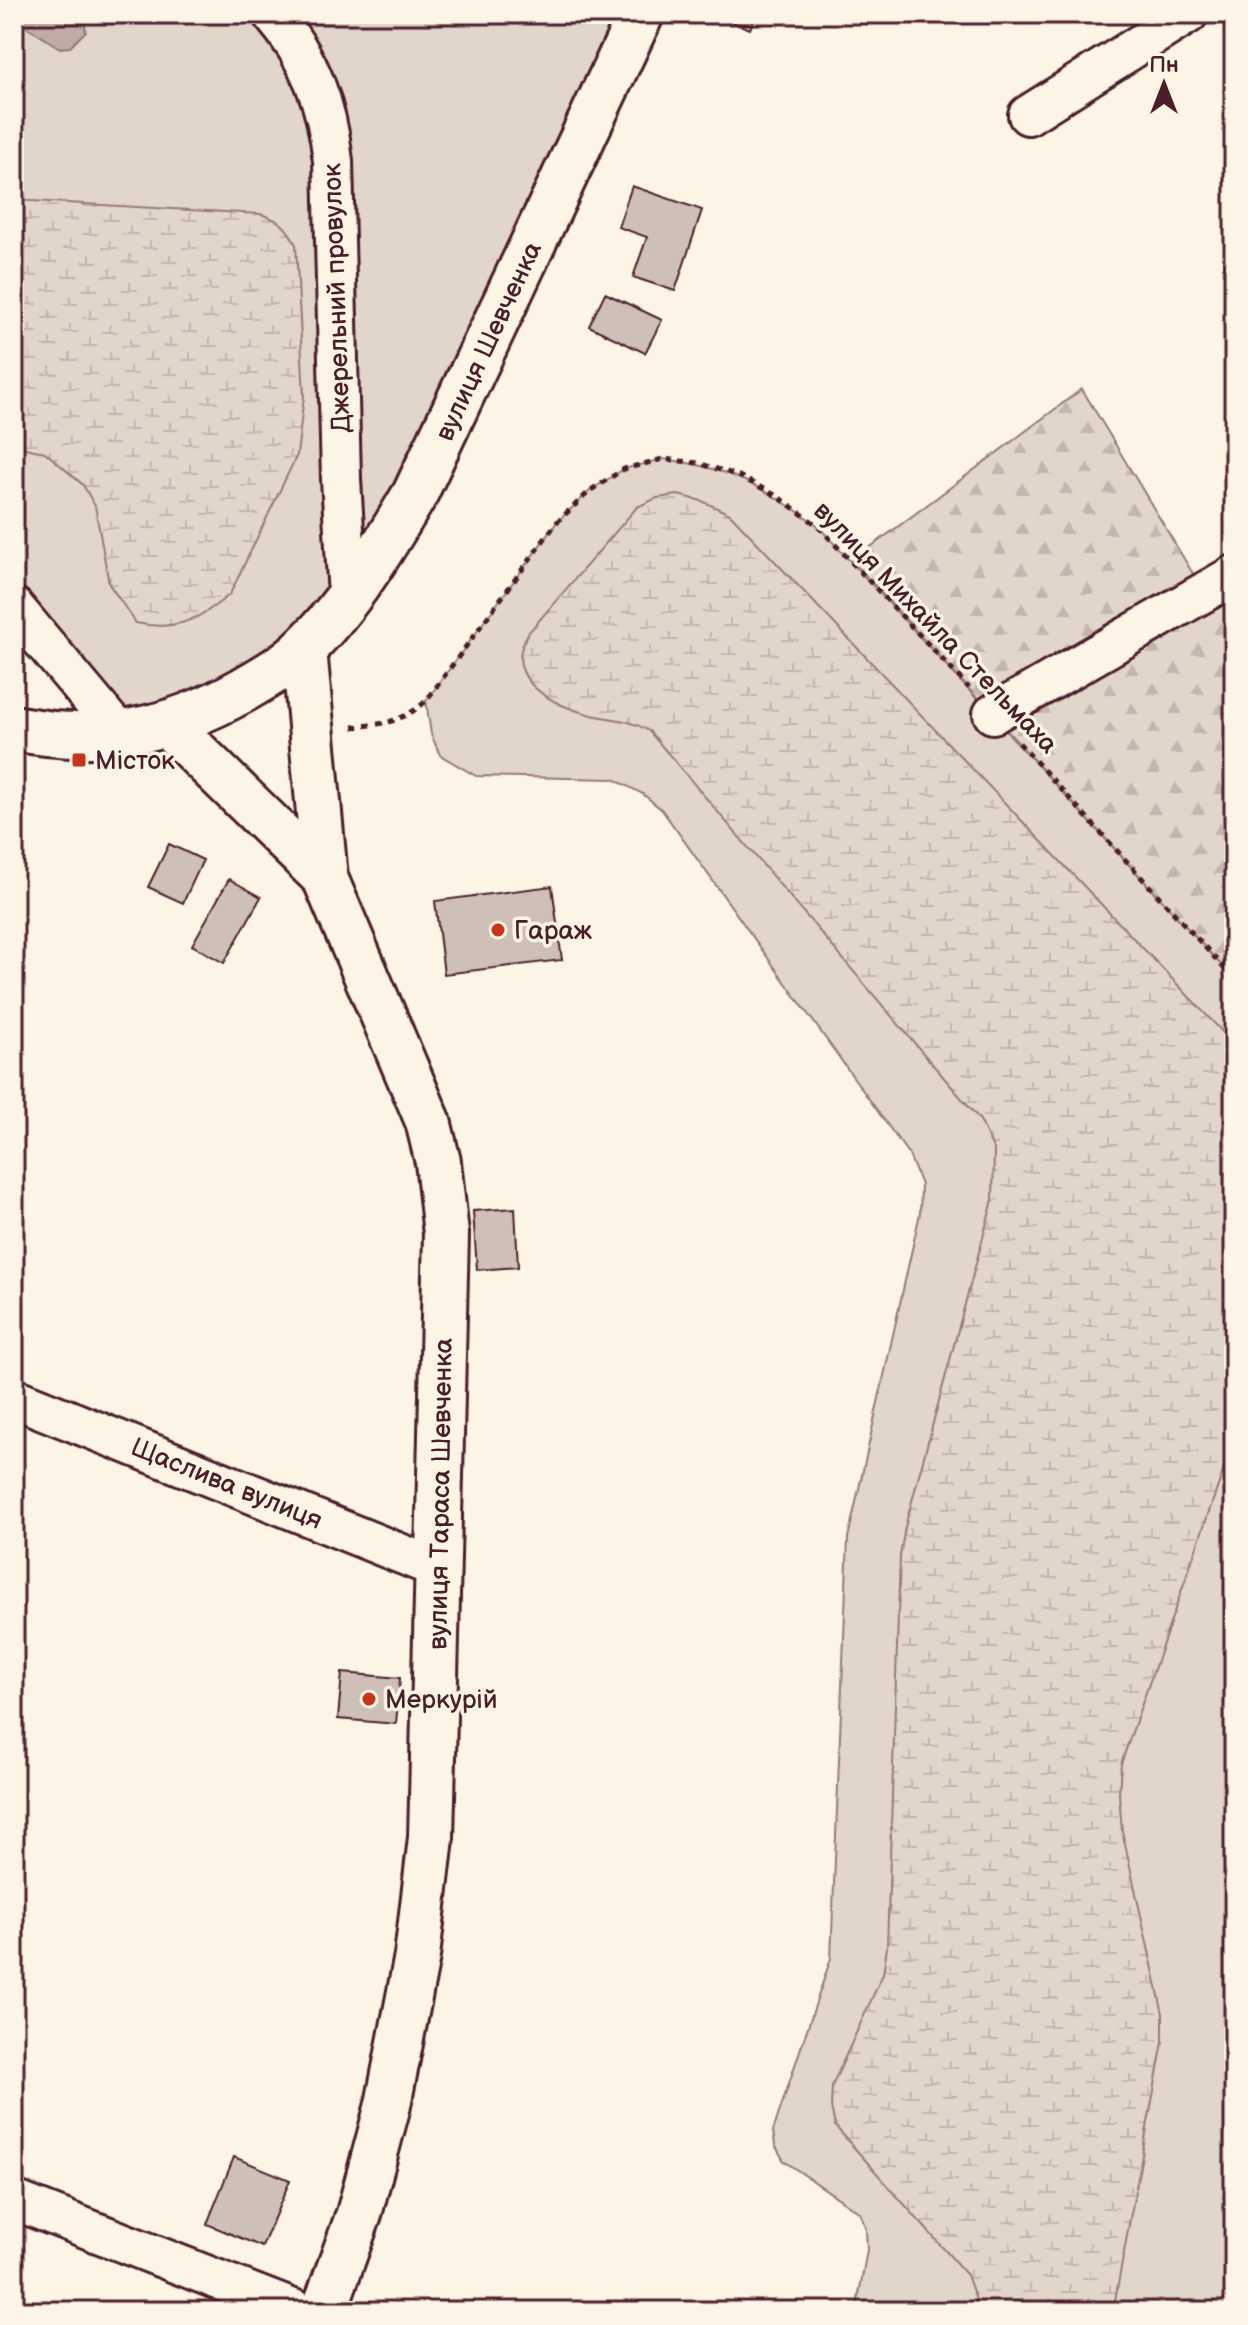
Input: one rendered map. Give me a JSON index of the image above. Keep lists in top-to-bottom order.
{
  "streets": {
    "street": [
      "Джерельний провулок",
      "вулиця Шевченка",
      "Щаслива вулиця",
      "вулиця Тараса Шевченка"
    ],
    "path": ["вулиця Михайла Стельмаха"]
  },
  "crossings": [
    ["Джерельний провулок", "вулиця Шевченка"],
    ["вулиця Шевченка", "вулиця Тараса Шевченка"],
    ["вулиця Михайла Стельмаха", "вулиця Тараса Шевченка"],
    ["Щаслива вулиця", "вулиця Тараса Шевченка"]
  ],
  "places": {
    "transit": ["Місток"],
    "other": ["Гараж", "Меркурій"]
  },
  "north": "top"
}
